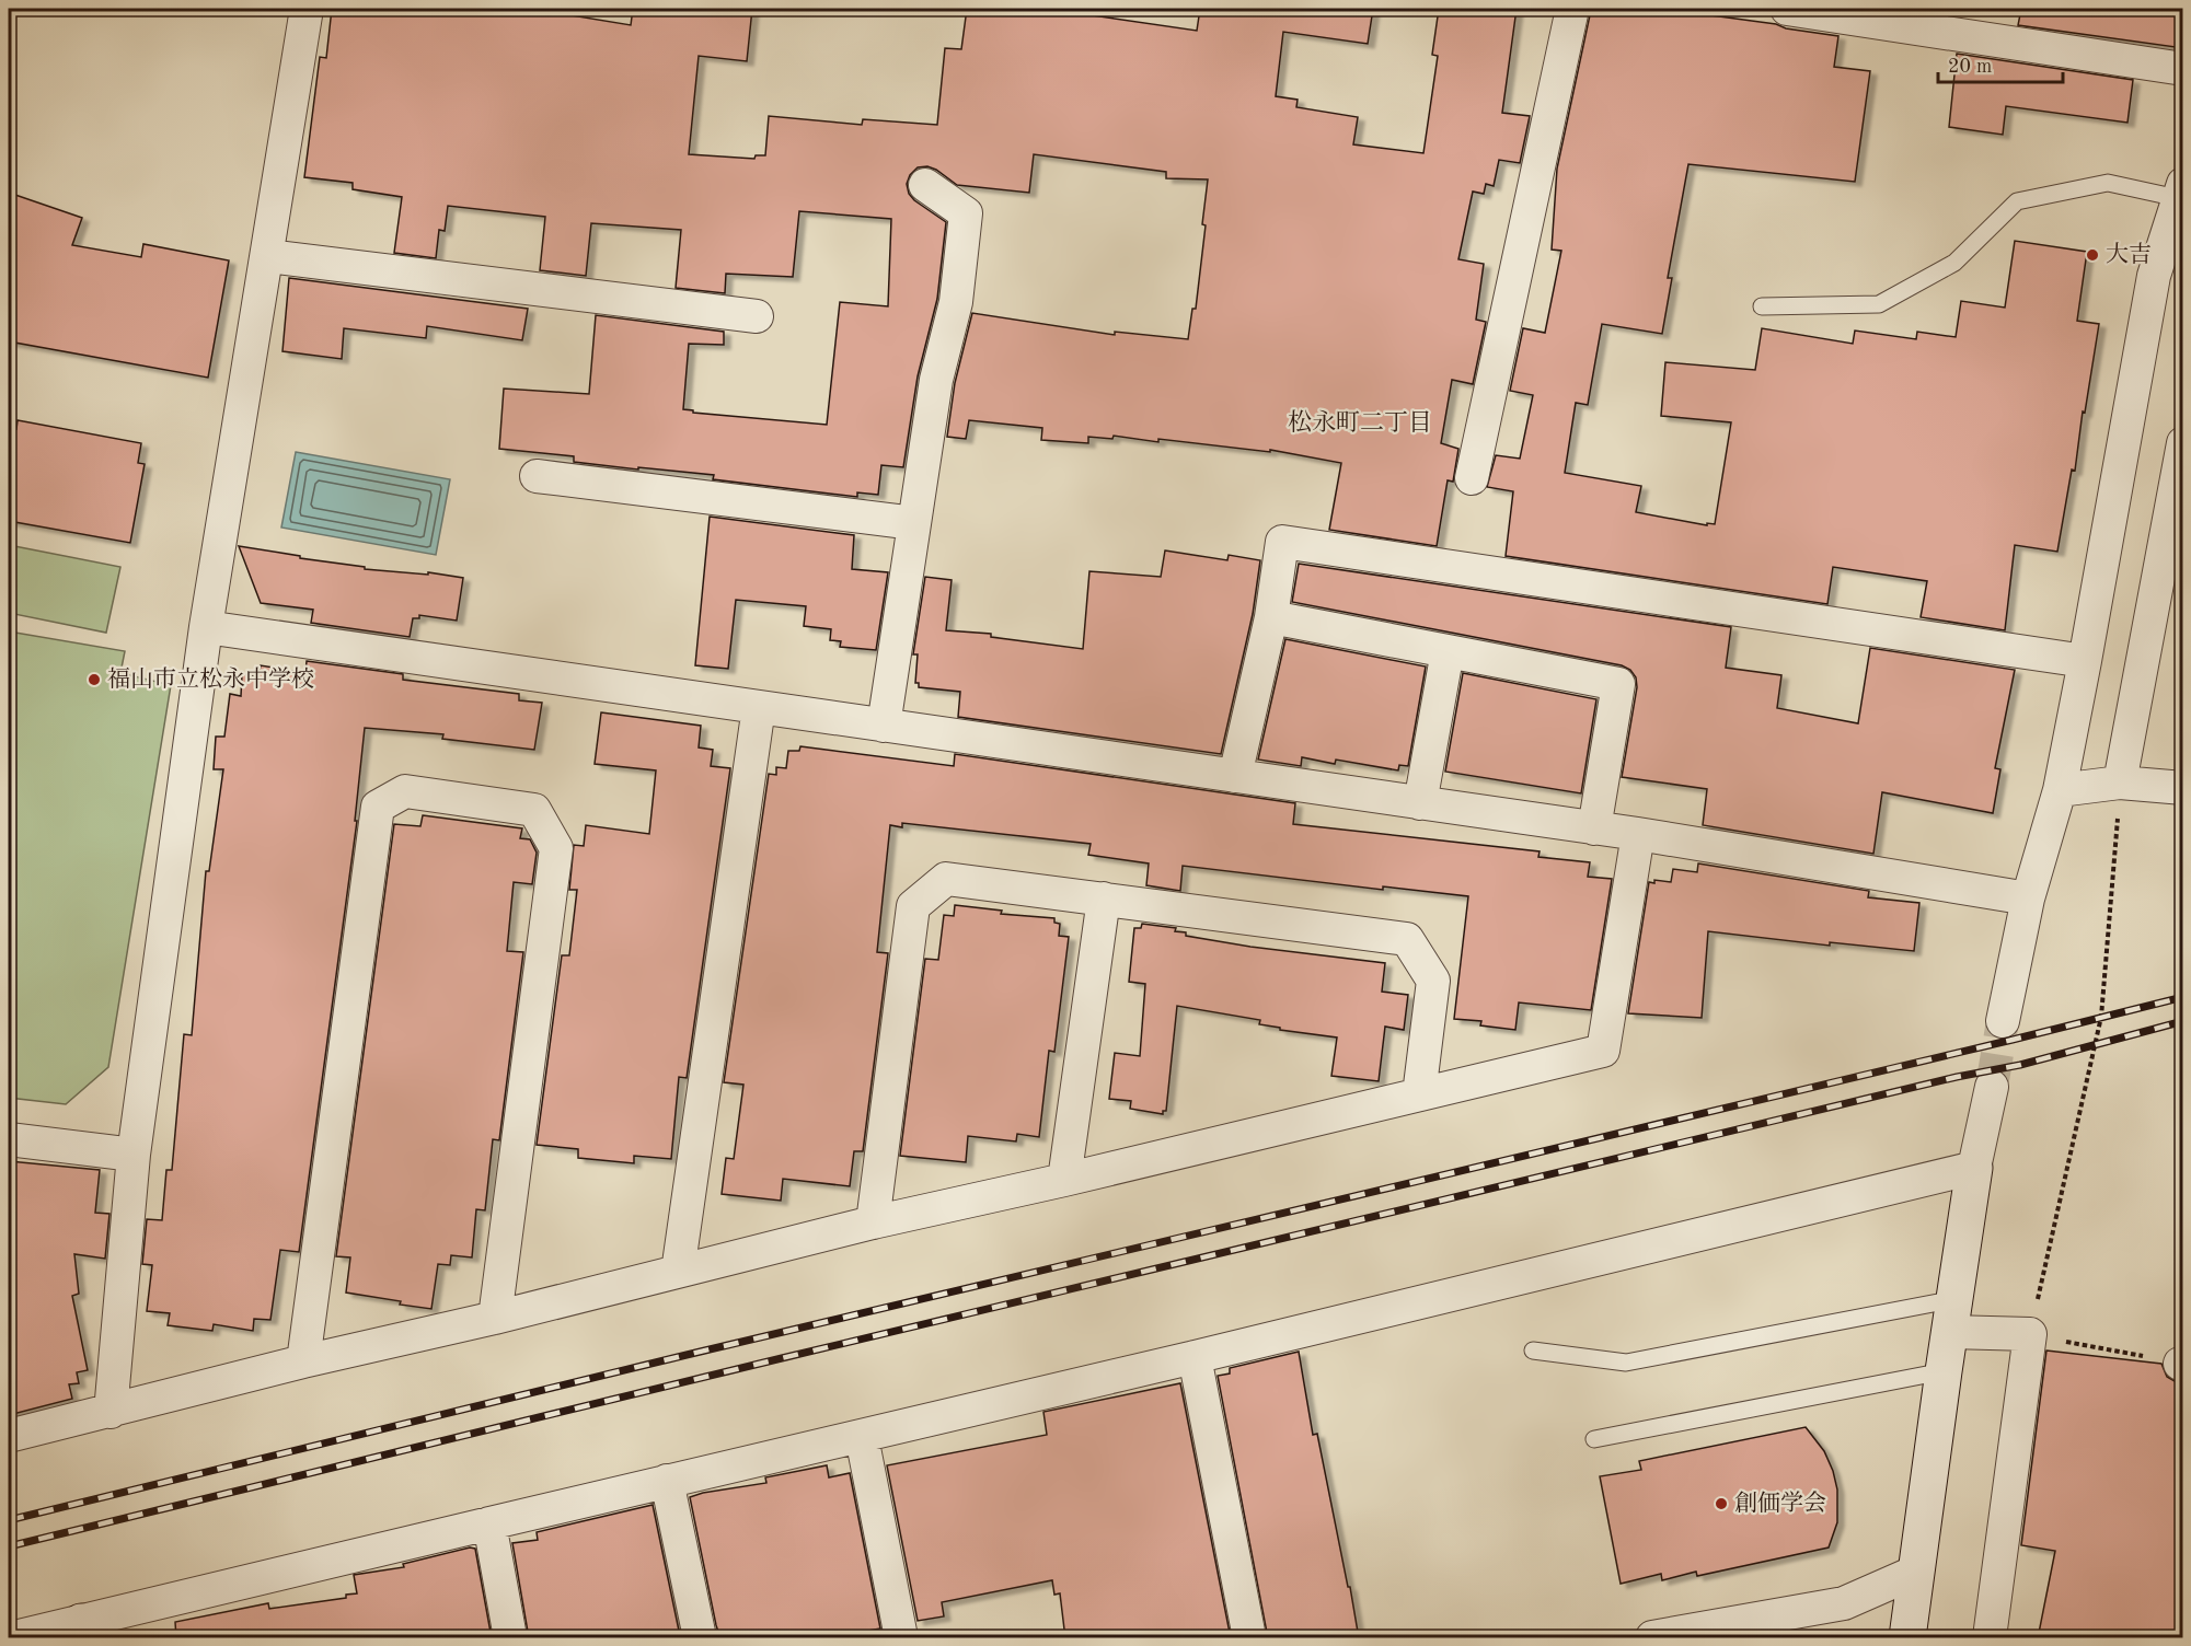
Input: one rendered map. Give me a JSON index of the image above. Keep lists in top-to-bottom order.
{
  "districts": ["松永町二丁目"],
  "places": ["大吉", "福山市立松永中学校", "創価学会"],
  "scale_bar": "20 m"
}
